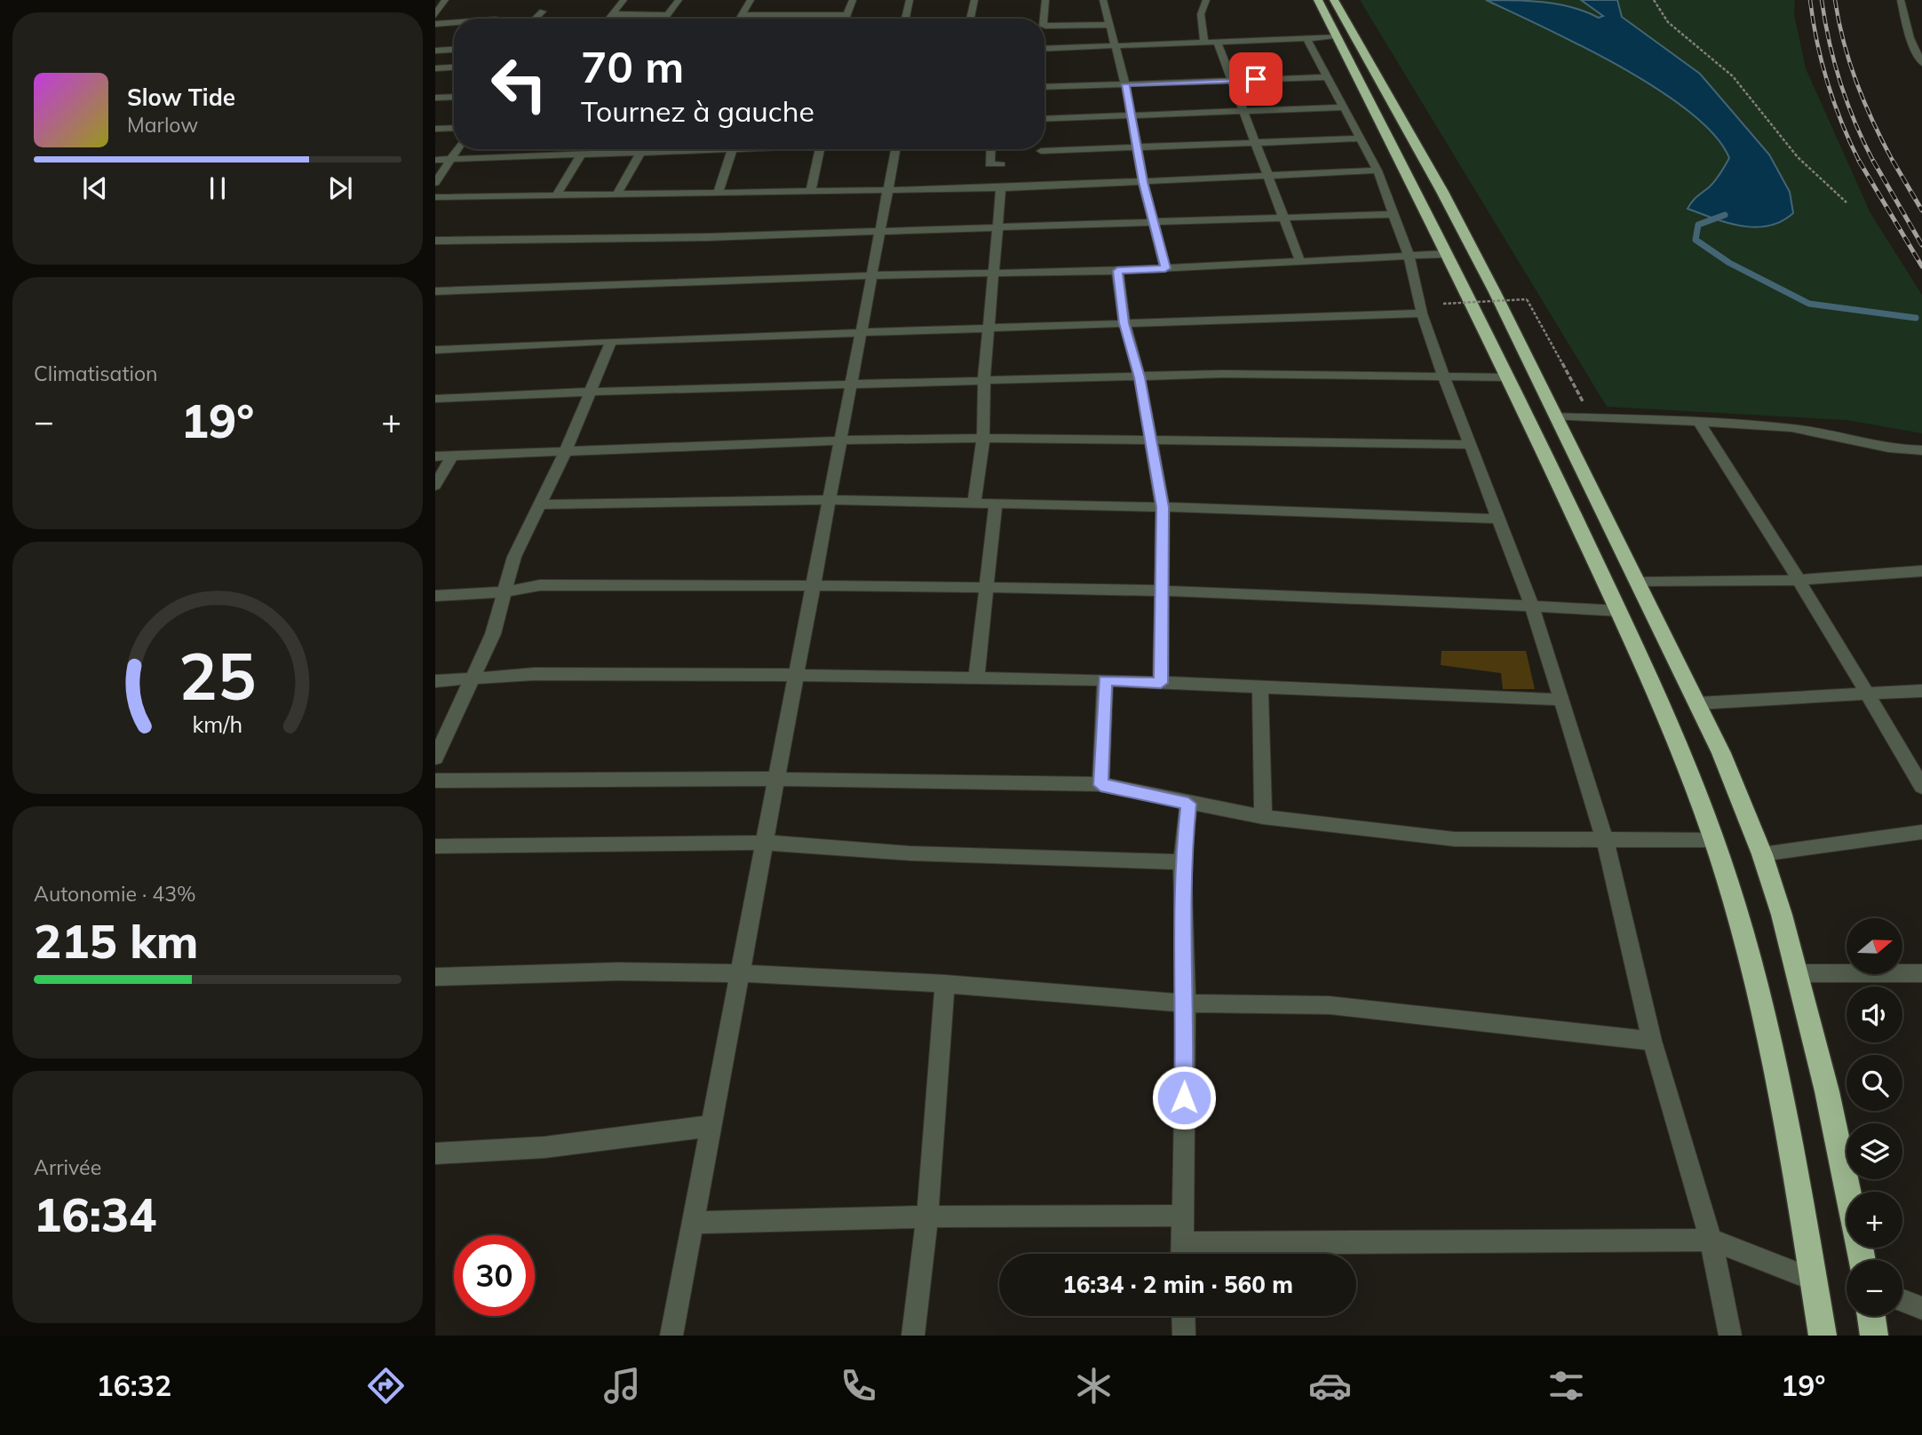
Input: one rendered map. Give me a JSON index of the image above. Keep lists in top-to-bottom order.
{
  "north": "right",
  "page": {
    "turn": ["70 m", "Tournez à gauche"],
    "song": ["Slow Tide", "Marlow"],
    "tile": [
      "Climatisation",
      ["Autonomie · 43%", "215 km"],
      ["Arrivée", "16:34"]
    ],
    "heat": ["−", "19°", "+"],
    "map_buttons": ["+", "−"],
    "limit": "30",
    "trip": "16:34 · 2 min · 560 m",
    "tabs": ["16:32", "19°"],
    "gauge": ["25", "km/h"]
  }
}
